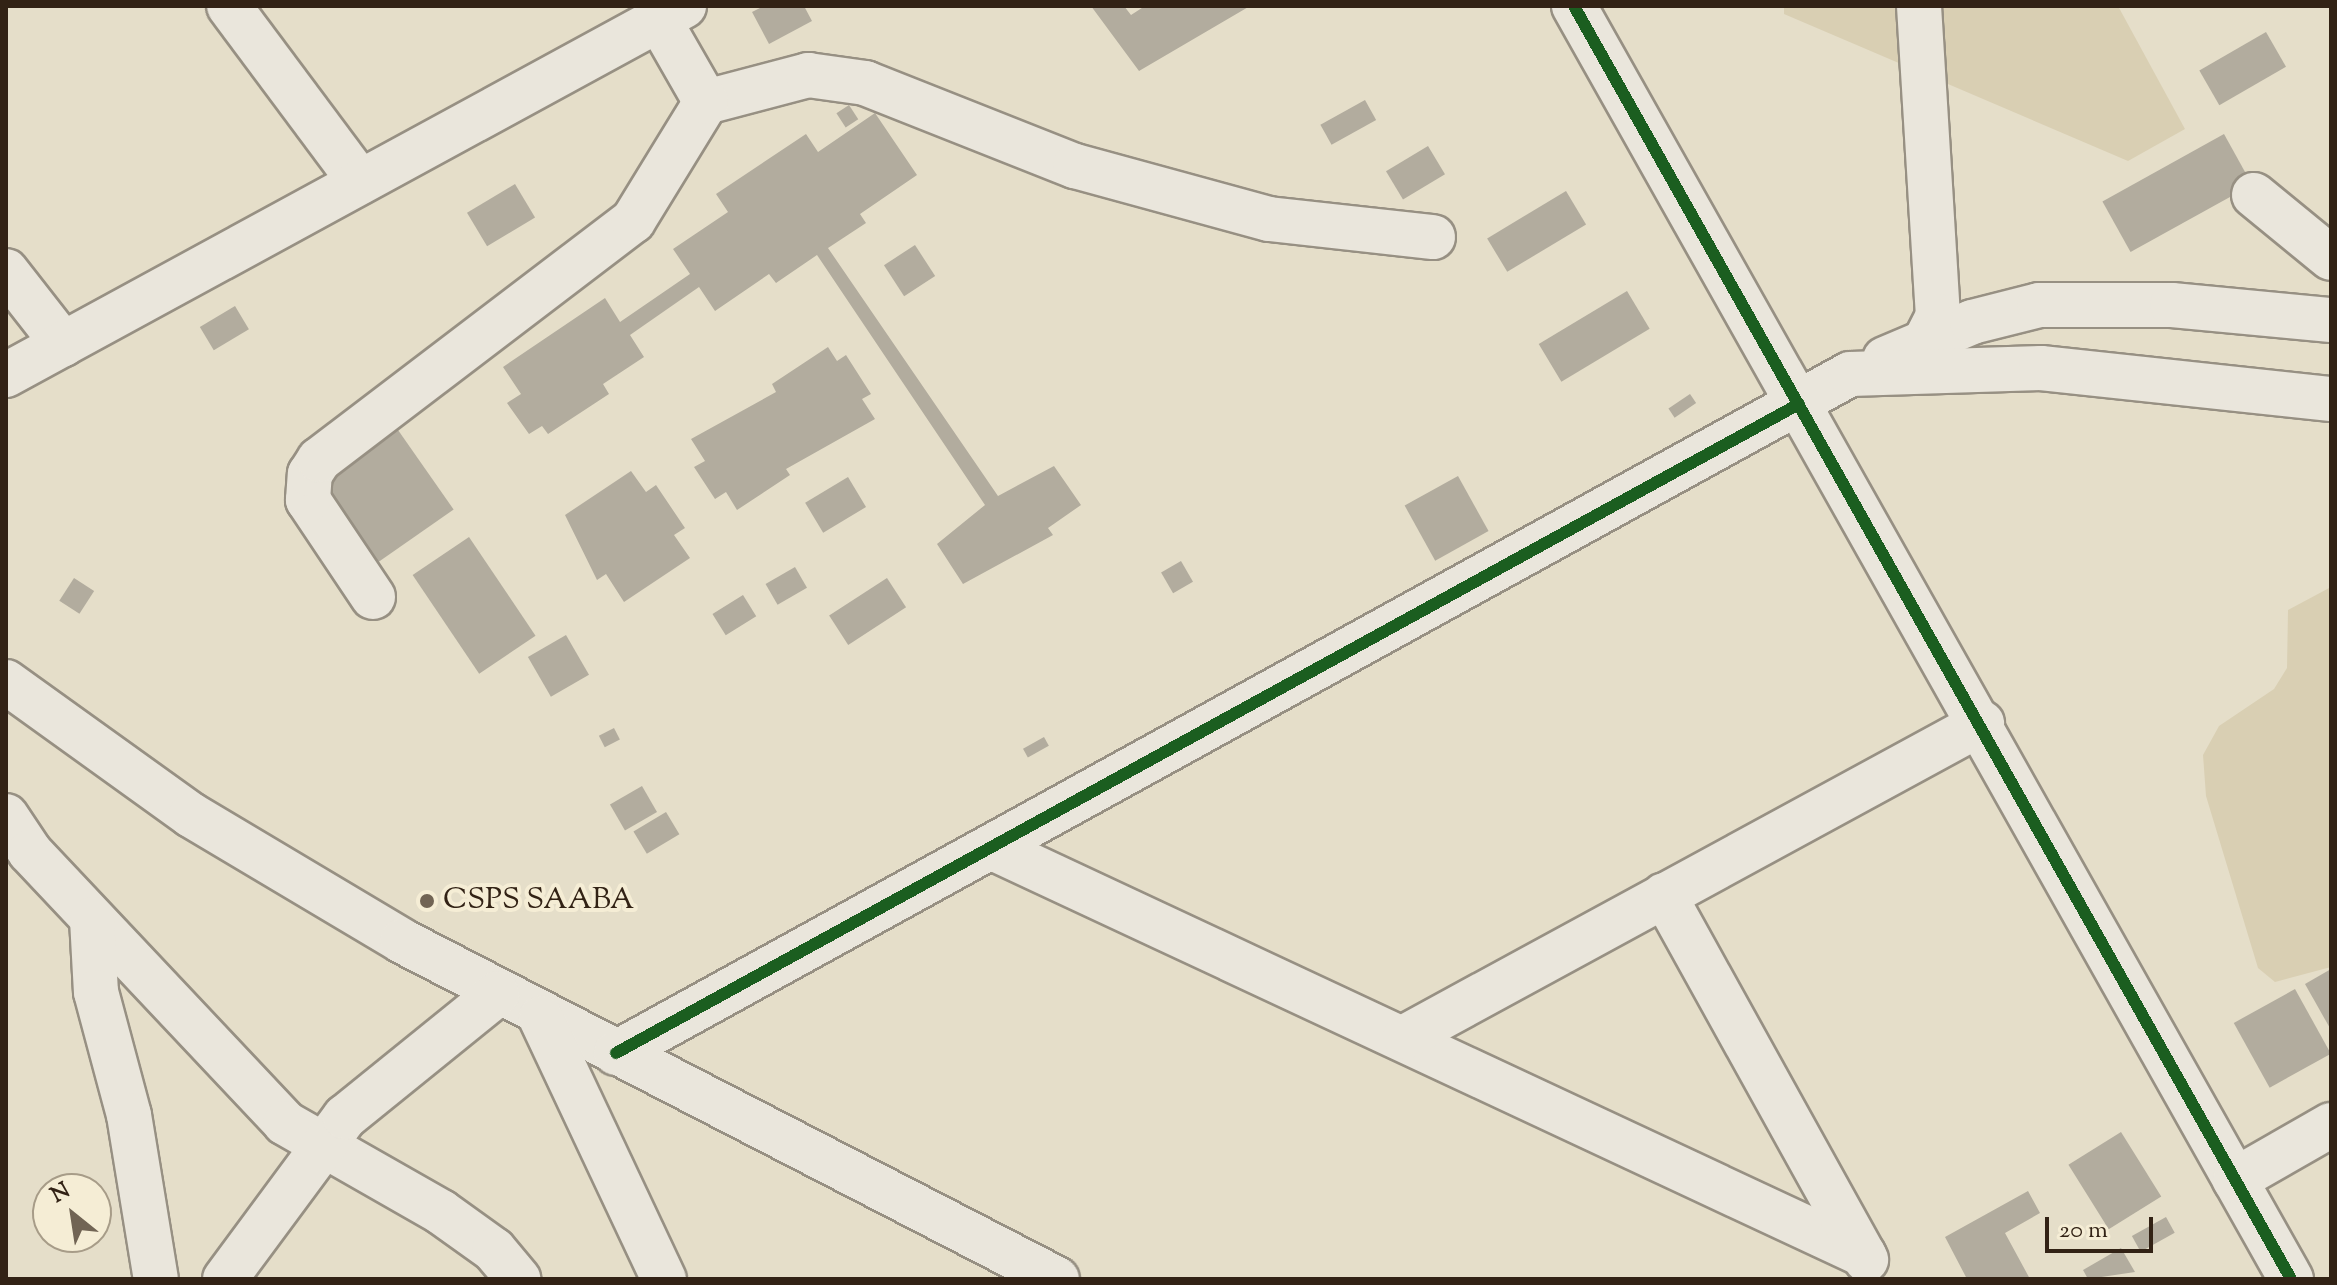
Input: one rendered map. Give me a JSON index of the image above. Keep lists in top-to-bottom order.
{
  "places": ["CSPS SAABA"],
  "scale_bar": "20 m",
  "north": "top left"
}
